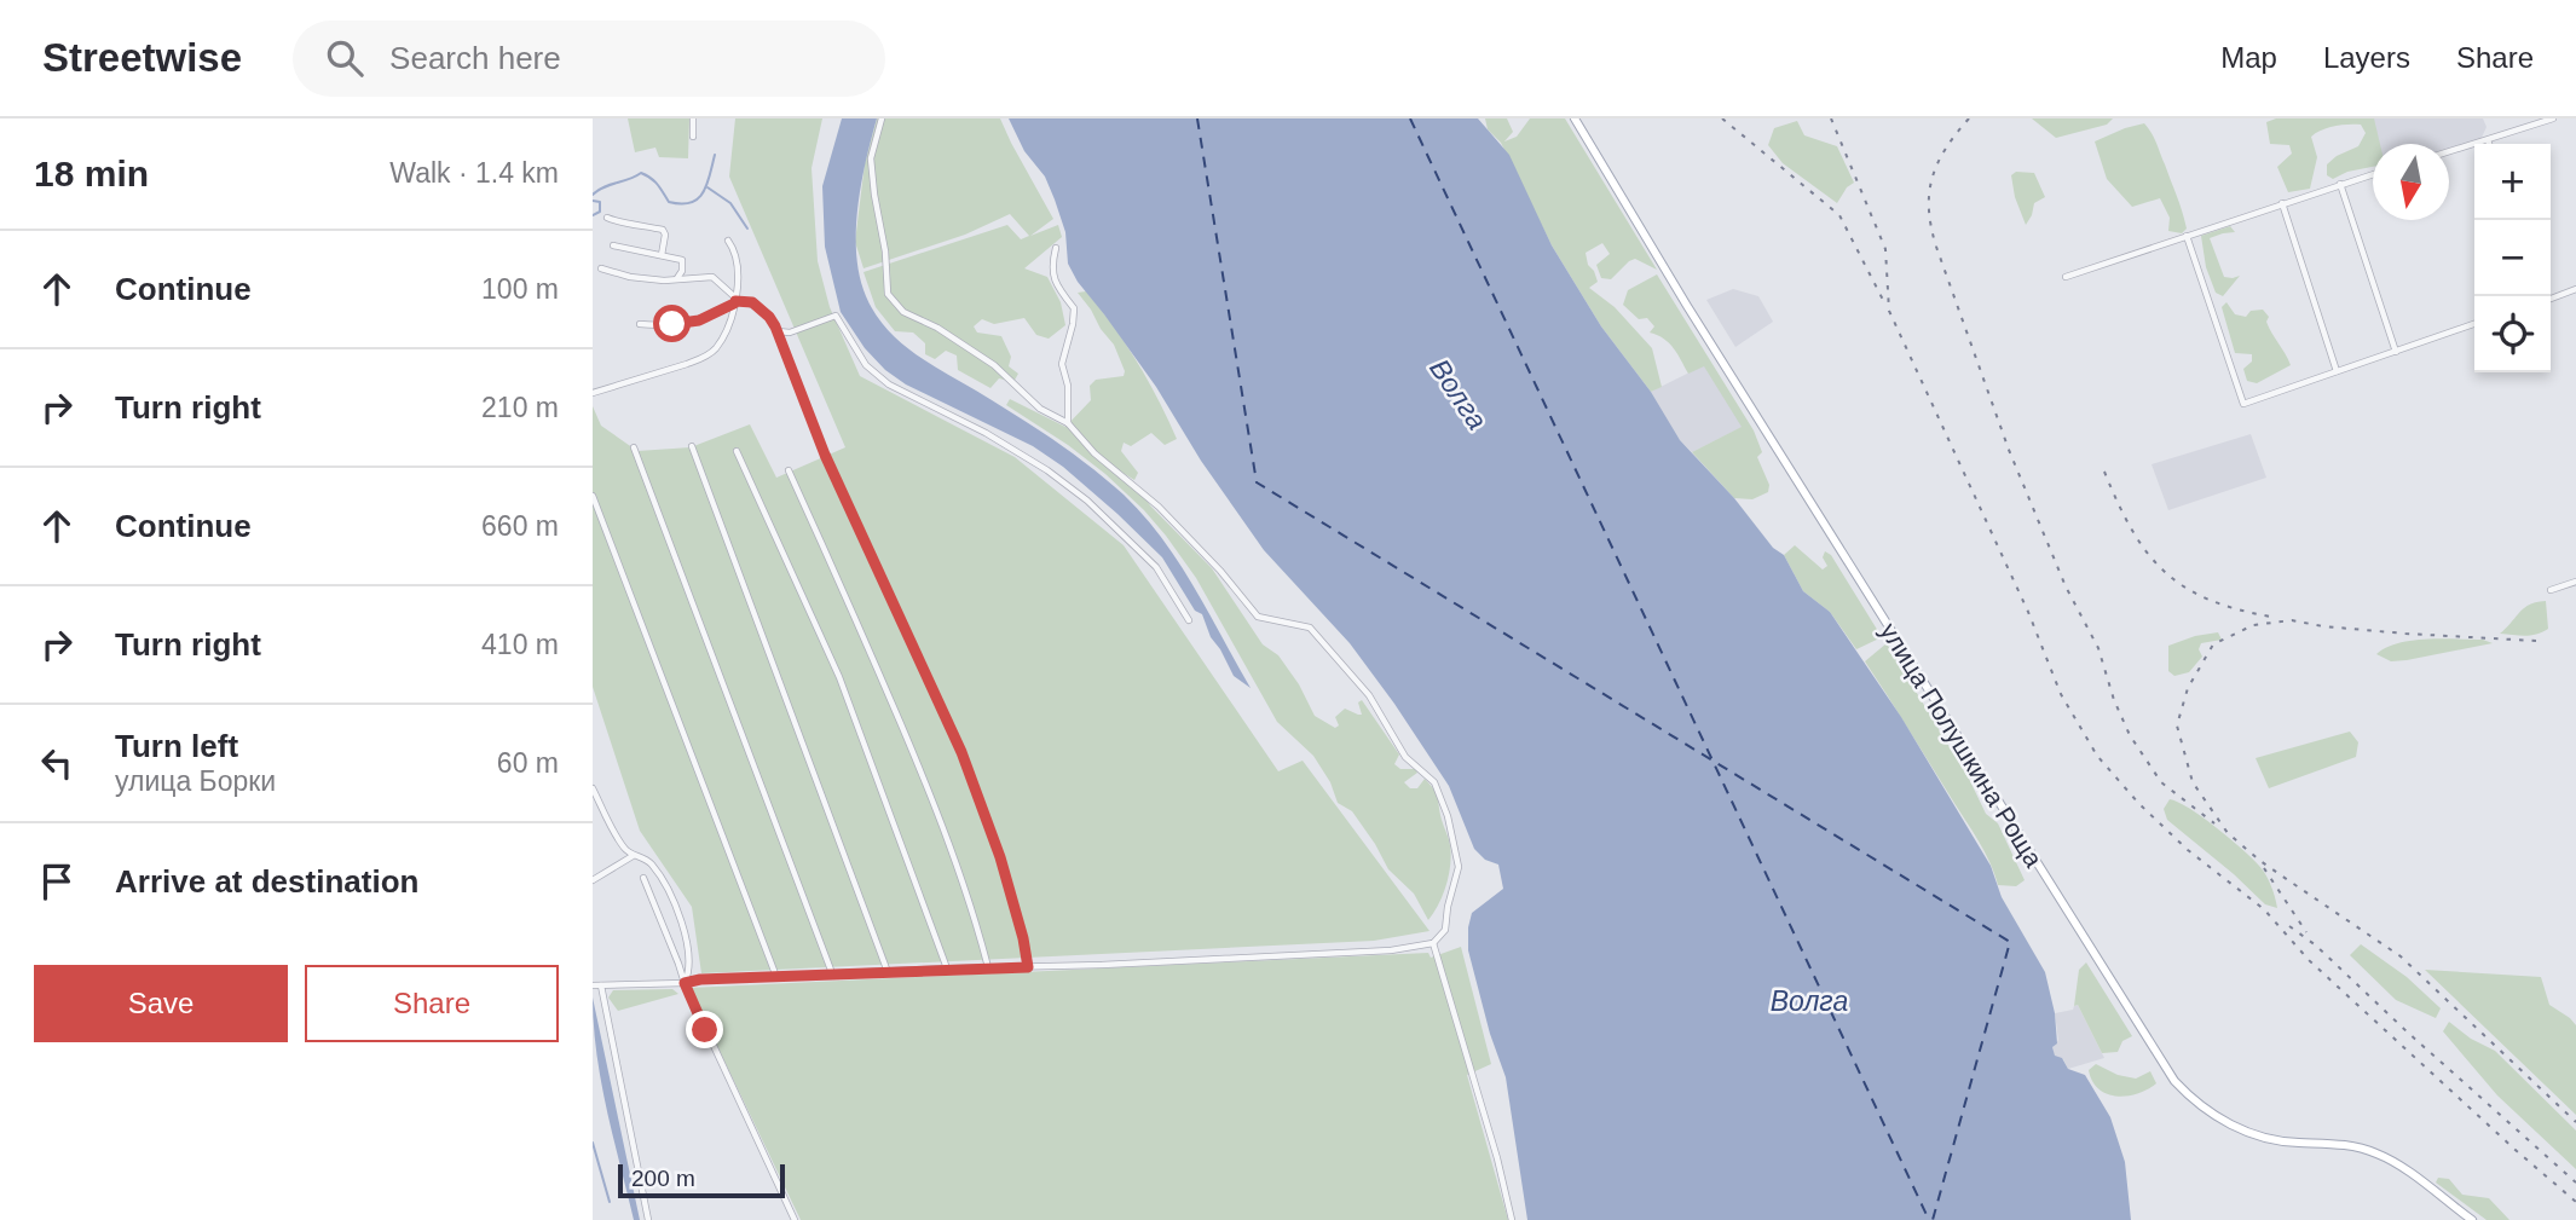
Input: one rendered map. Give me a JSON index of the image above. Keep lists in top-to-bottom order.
{
  "streets": {
    "main road": ["улица Полушкина Роща"]
  },
  "water": ["Волга"],
  "scale_bar": "200 m",
  "north": "bottom",
  "page": {
    "header": "Streetwise",
    "search": "Search here",
    "nav": ["Map", "Layers", "Share"],
    "heading": ["18 min", "Walk · 1.4 km"],
    "map_buttons": ["+", "−"],
    "list": [
      ["Continue", "100 m"],
      ["Turn right", "210 m"],
      ["Continue", "660 m"],
      ["Turn right", "410 m"],
      ["Turn left", "улица Борки", "60 m"],
      "Arrive at destination"
    ],
    "buttons": ["Save", "Share"],
    "scale": "200 m"
  }
}
